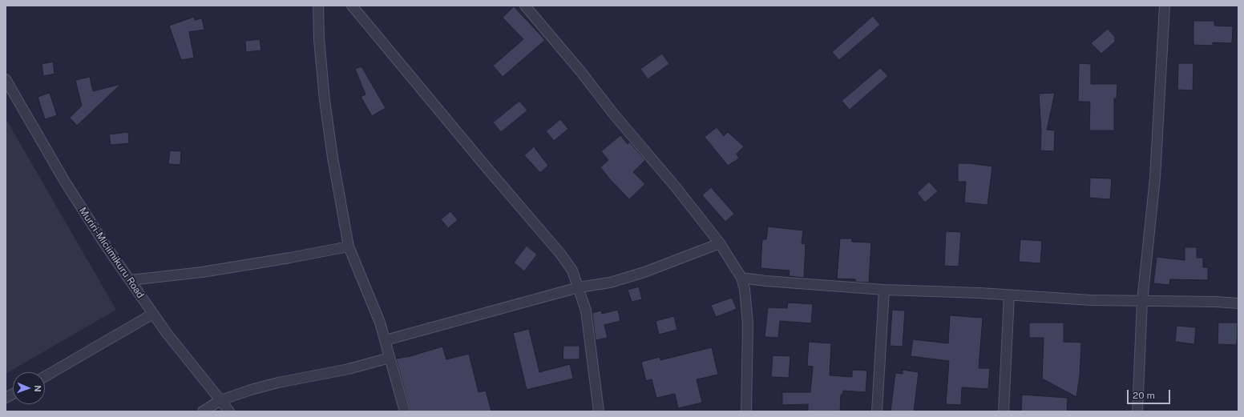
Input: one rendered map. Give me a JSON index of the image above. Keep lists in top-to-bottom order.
{
  "streets": {
    "street": ["Muriri-Miciimikuru Road"]
  },
  "scale_bar": "20 m",
  "north": "right"
}
